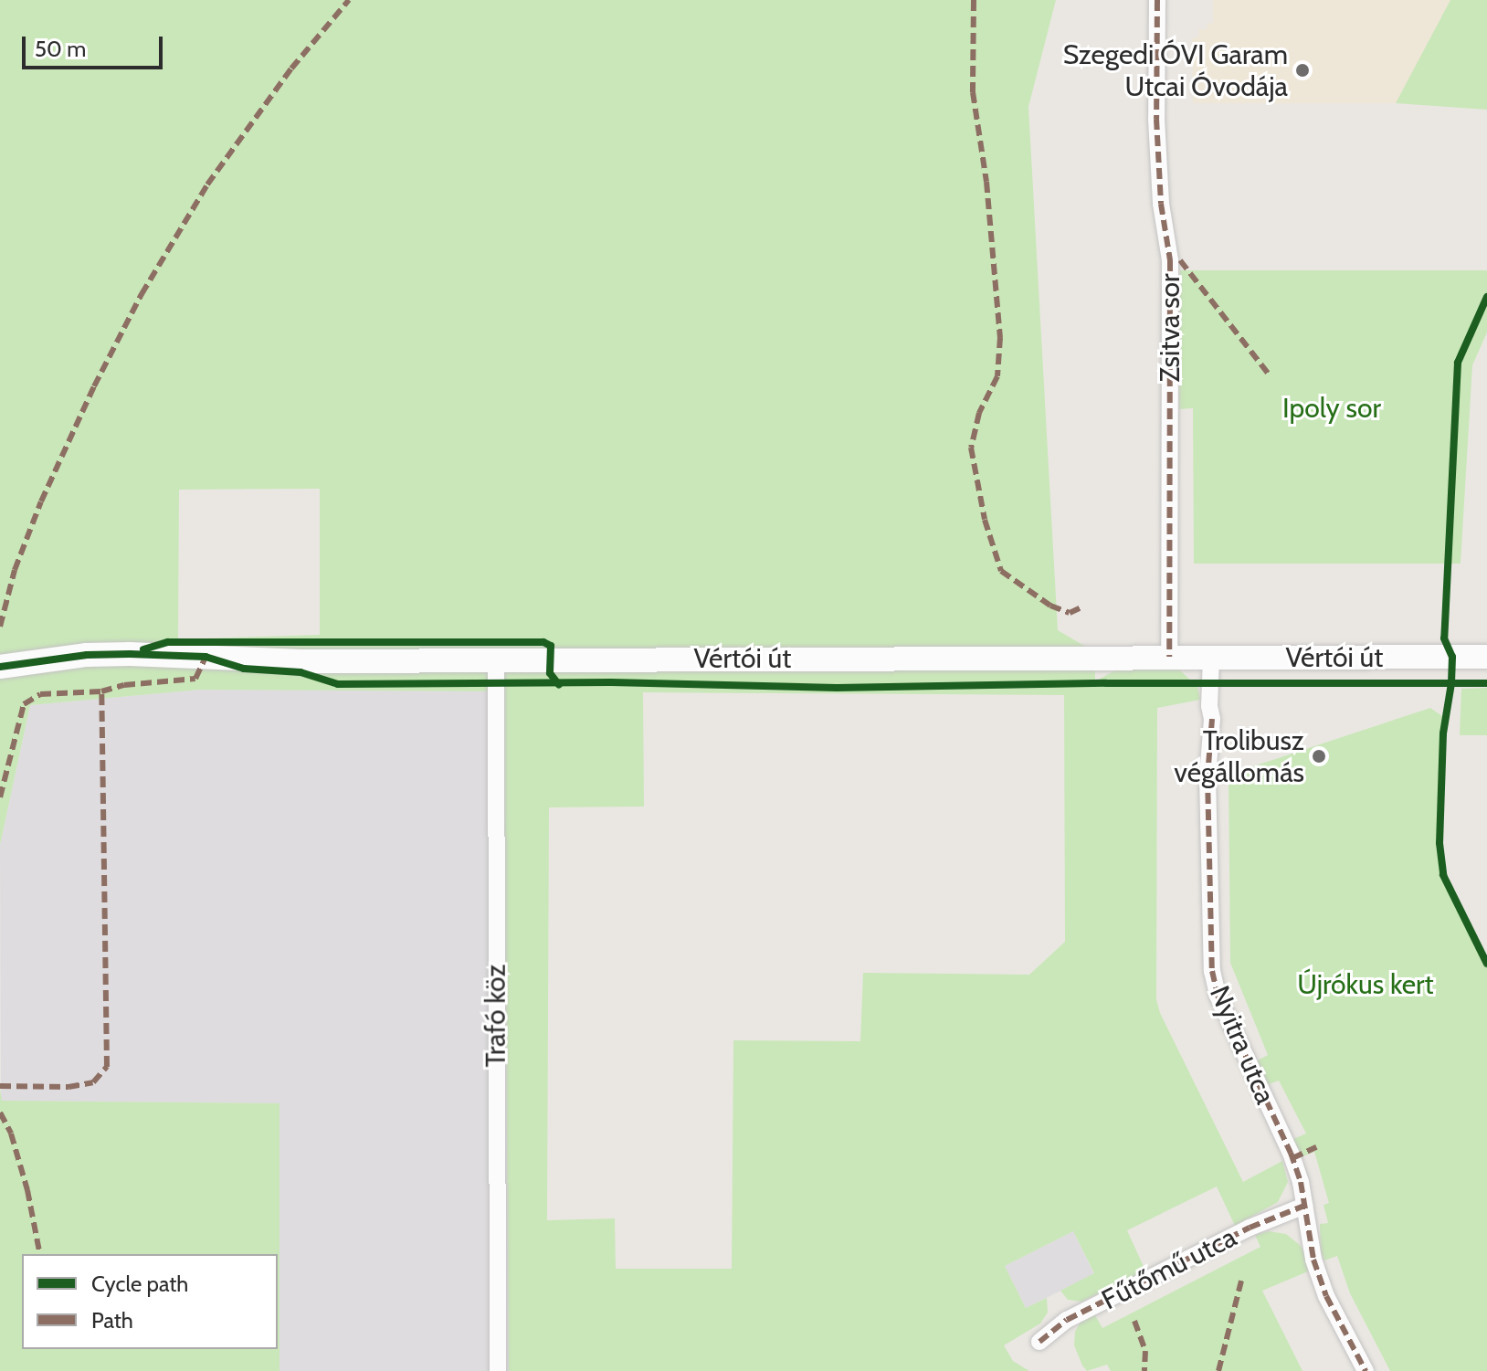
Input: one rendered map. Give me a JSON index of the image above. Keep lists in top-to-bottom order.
{
  "streets": {
    "street": [
      "Zsitva sor",
      "Vértói út",
      "Trafó köz",
      "Nyitra utca",
      "Fűtőmű utca"
    ]
  },
  "crossings": [
    ["Zsitva sor", "Vértói út"],
    ["Vértói út", "Trafó köz"],
    ["Vértói út", "Nyitra utca"],
    ["Nyitra utca", "Fűtőmű utca"]
  ],
  "parks": ["Ipoly sor", "Újrókus kert"],
  "places": ["Szegedi ÓVI Garam Utcai Óvodája", "Trolibusz végállomás"],
  "legend": ["Cycle path", "Path"],
  "scale_bar": "50 m"
}
